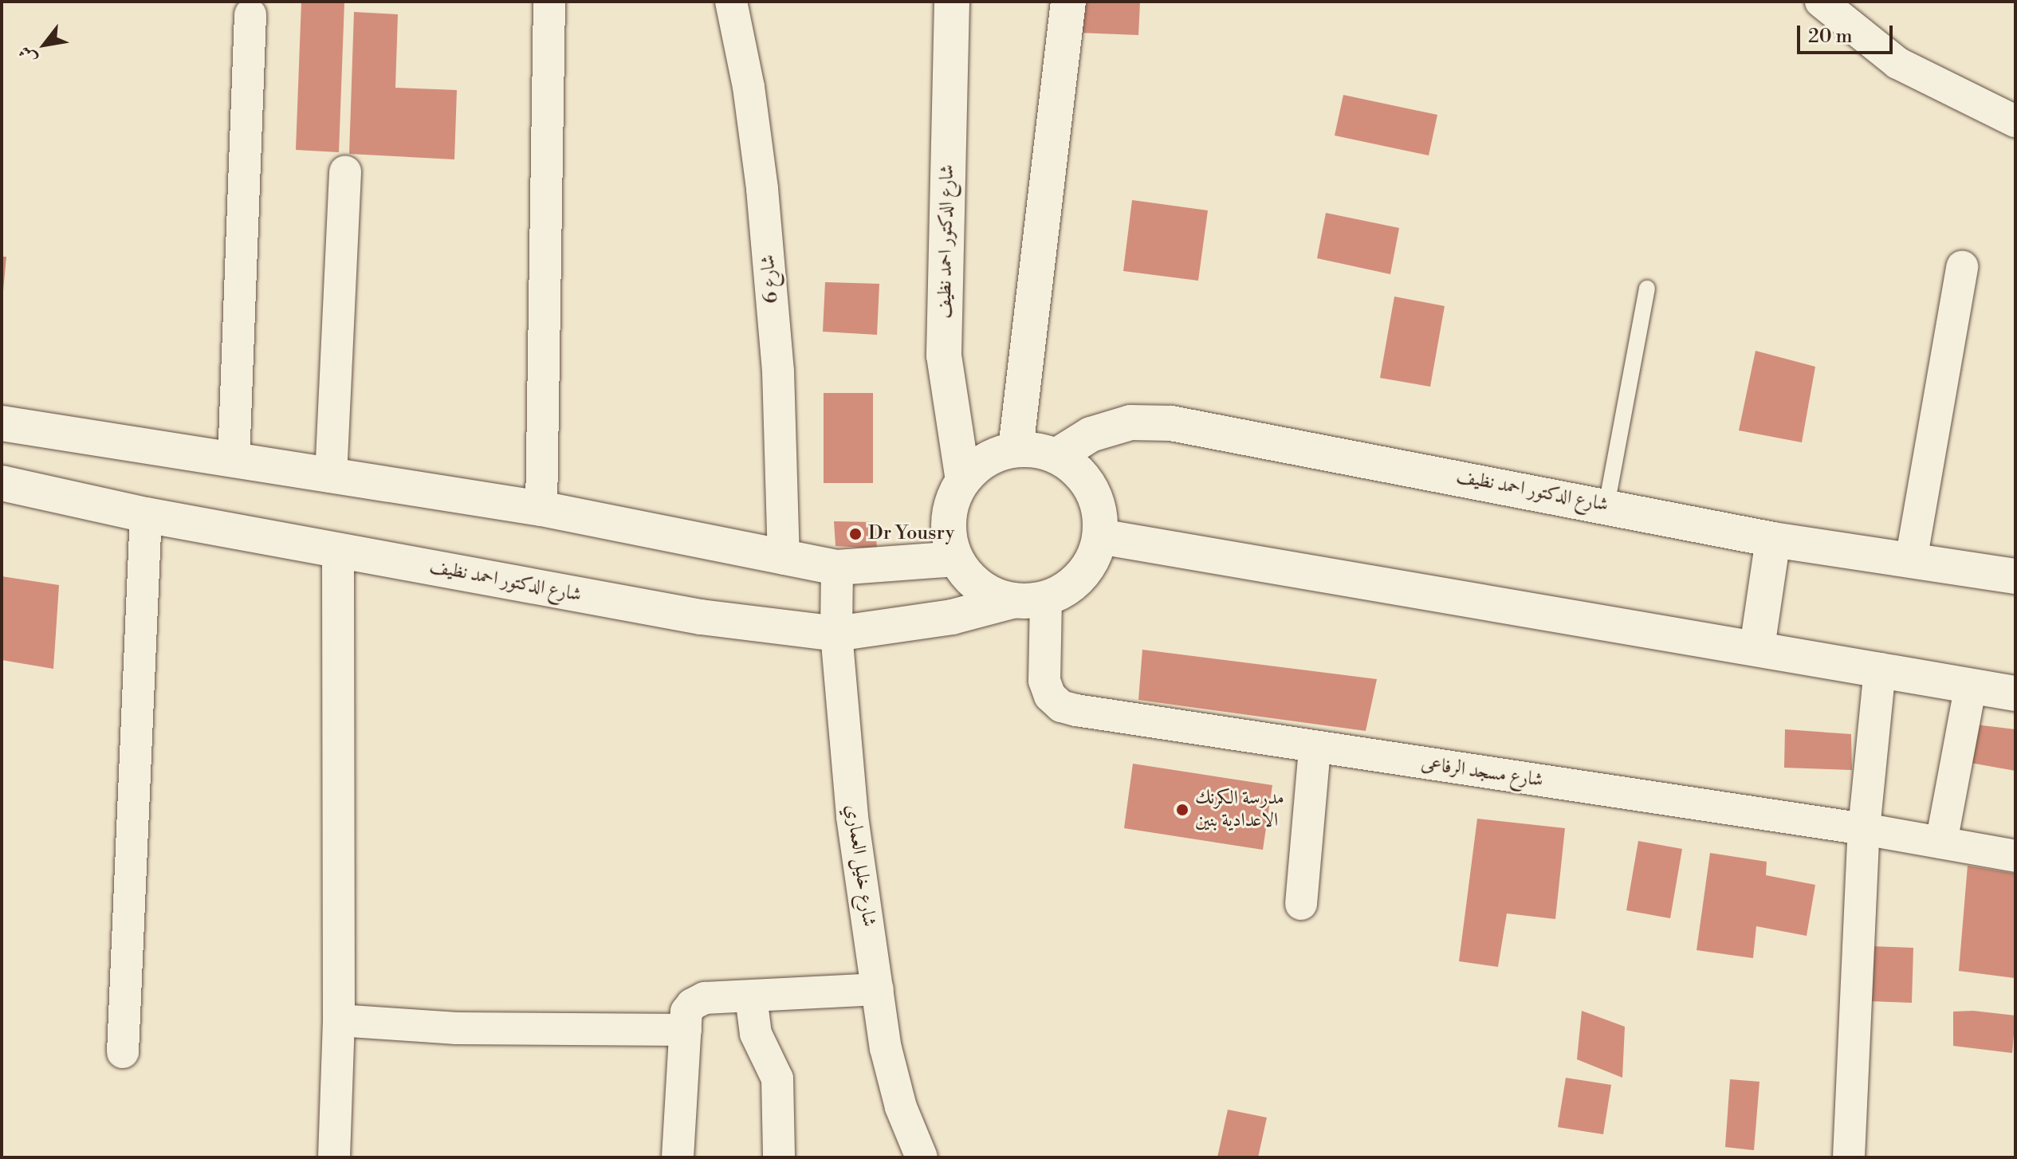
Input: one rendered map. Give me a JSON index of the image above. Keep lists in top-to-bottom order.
{
  "streets": {
    "street": [
      "شارع الدكتور احمد نظيف",
      "شارع 6",
      "شارع مسجد الرفاعى",
      "شارع خليل العماري"
    ]
  },
  "crossings": [
    ["شارع الدكتور احمد نظيف", "شارع مسجد الرفاعى"],
    ["شارع الدكتور احمد نظيف", "شارع خليل العماري"]
  ],
  "places": ["Dr Yousry", "مدرسة الكرنك الاعدادية بنين"],
  "scale_bar": "20 m",
  "north": "bottom left"
}
